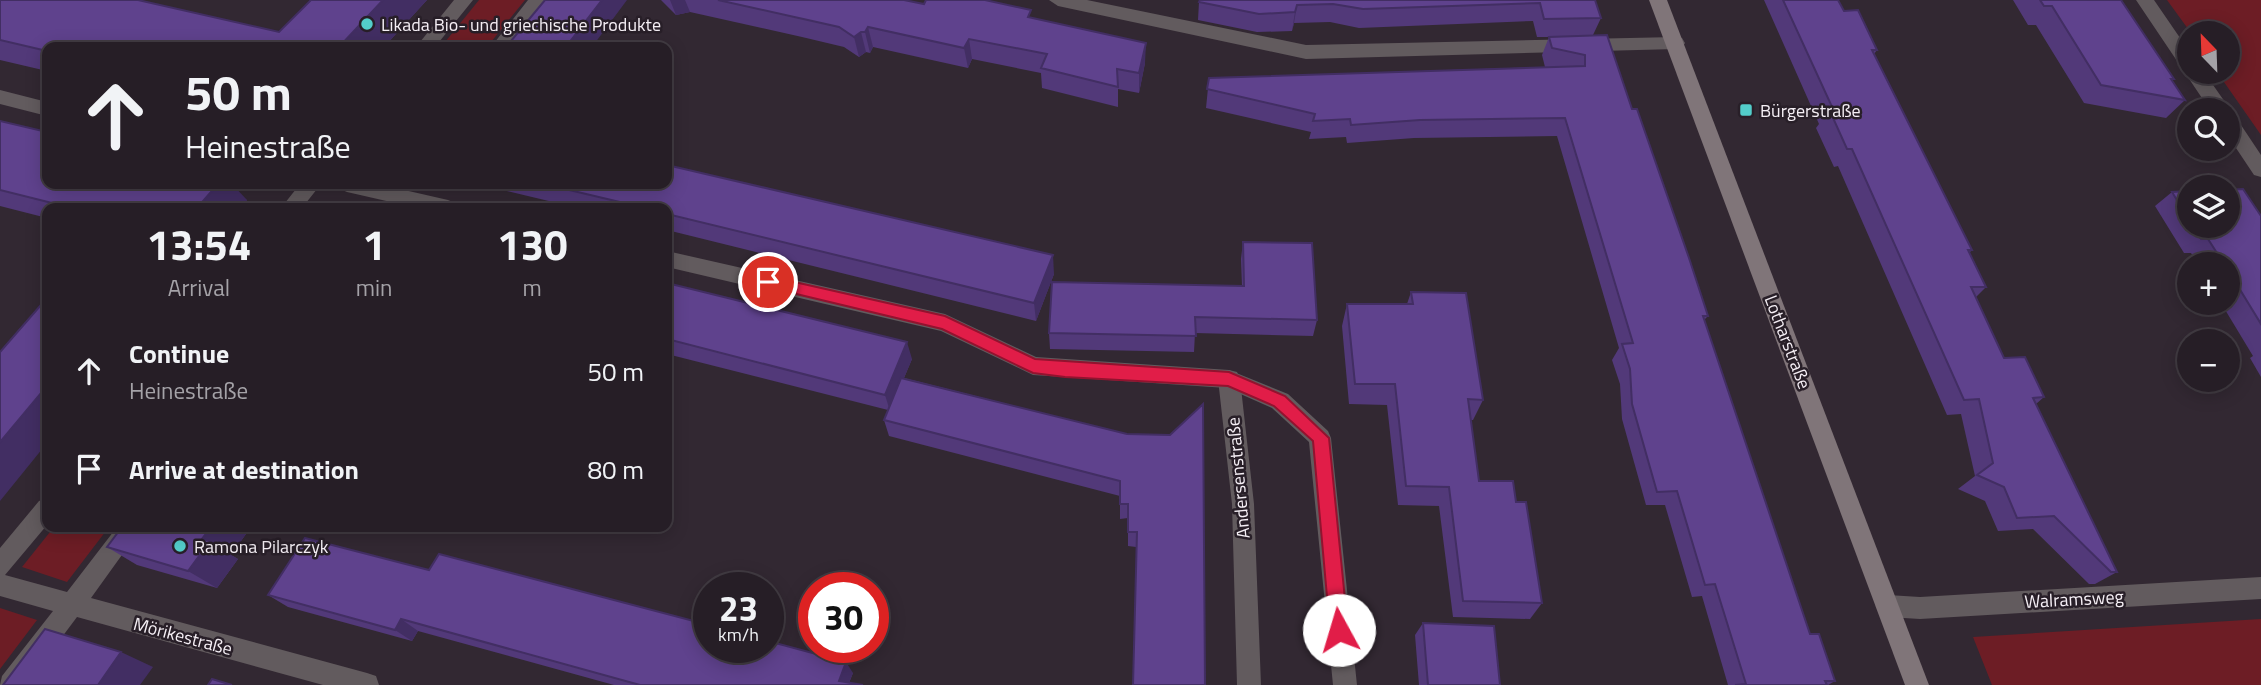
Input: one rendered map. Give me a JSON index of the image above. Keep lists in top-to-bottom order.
{
  "streets": {
    "street": [
      "Lotharstraße",
      "Andersenstraße",
      "Walramsweg",
      "Mörikestraße"
    ]
  },
  "crossings": [
    ["Lotharstraße", "Walramsweg"]
  ],
  "places": {
    "other": ["Likada Bio- und griechische Produkte", "Ramona Pilarczyk"],
    "transit": ["Bürgerstraße"]
  },
  "north": "top left",
  "page": {
    "map_buttons": ["+", "−"],
    "turn": ["50 m", "Heinestraße"],
    "eta": [
      "13:54",
      "Arrival",
      "1",
      "min",
      "130",
      "m"
    ],
    "list": [
      {
        "name": "Continue",
        "note": "Heinestraße",
        "value": "50 m"
      },
      {
        "name": "Arrive at destination",
        "value": "80 m"
      }
    ],
    "speed": "23 km/h",
    "limit": "30"
  }
}
